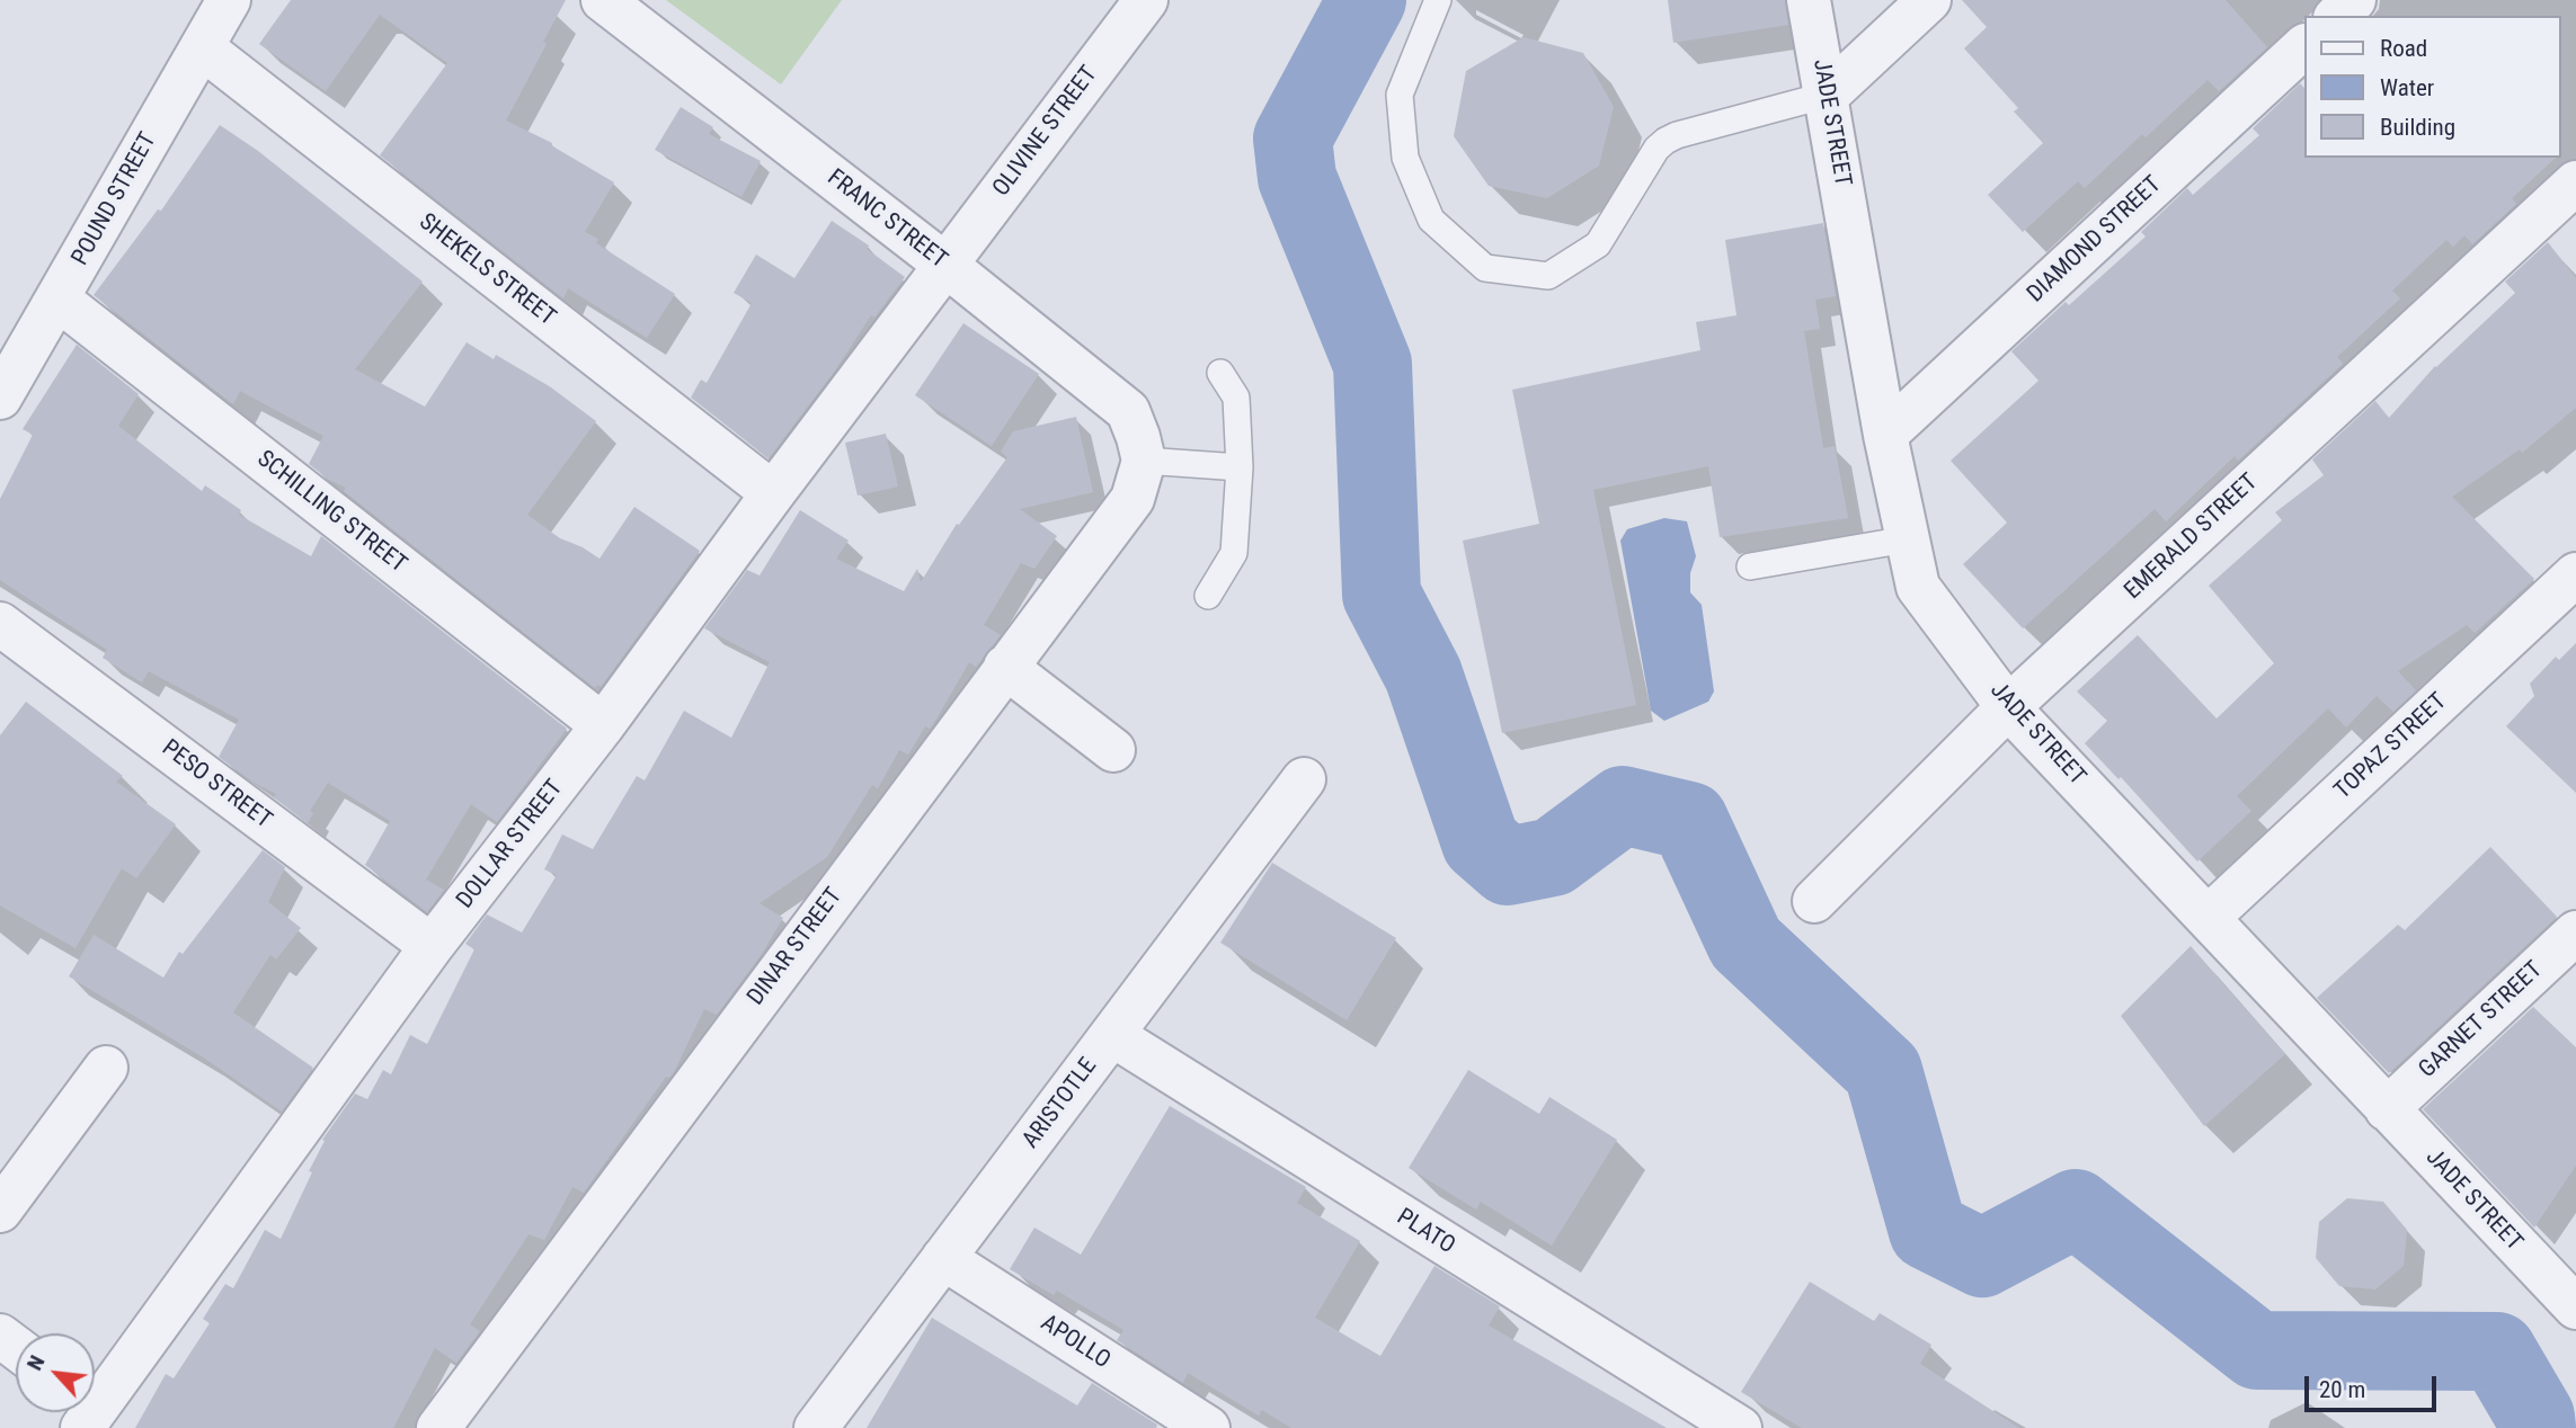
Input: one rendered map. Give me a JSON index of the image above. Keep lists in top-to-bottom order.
{
  "streets": {
    "street": [
      "JADE STREET",
      "OLIVINE STREET",
      "POUND STREET",
      "FRANC STREET",
      "DIAMOND STREET",
      "SHEKELS STREET",
      "SCHILLING STREET",
      "EMERALD STREET",
      "TOPAZ STREET",
      "PESO STREET",
      "DOLLAR STREET",
      "DINAR STREET",
      "GARNET STREET",
      "ARISTOTLE",
      "PLATO",
      "APOLLO"
    ]
  },
  "crossings": [
    ["JADE STREET", "DIAMOND STREET"],
    ["JADE STREET", "EMERALD STREET"],
    ["JADE STREET", "TOPAZ STREET"],
    ["JADE STREET", "GARNET STREET"],
    ["OLIVINE STREET", "FRANC STREET"],
    ["OLIVINE STREET", "DOLLAR STREET"],
    ["POUND STREET", "SHEKELS STREET"],
    ["POUND STREET", "SCHILLING STREET"],
    ["FRANC STREET", "DOLLAR STREET"],
    ["FRANC STREET", "DINAR STREET"],
    ["SHEKELS STREET", "DOLLAR STREET"],
    ["SCHILLING STREET", "DOLLAR STREET"],
    ["PESO STREET", "DOLLAR STREET"],
    ["ARISTOTLE", "PLATO"],
    ["ARISTOTLE", "APOLLO"]
  ],
  "legend": ["Road", "Water", "Building"],
  "scale_bar": "20 m",
  "north": "top left"
}
